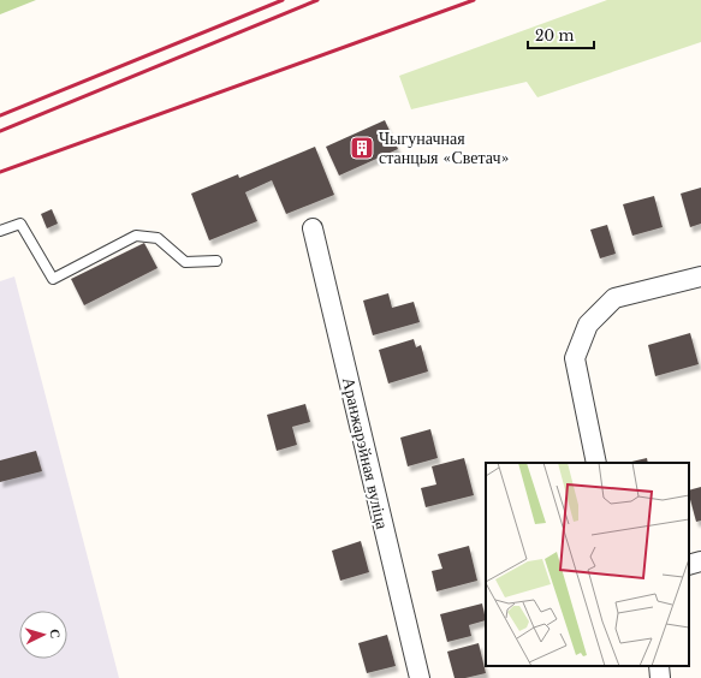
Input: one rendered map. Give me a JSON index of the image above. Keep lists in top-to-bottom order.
{
  "streets": {
    "street": ["Аранжарэйная вуліца"]
  },
  "places": {
    "building": ["Чыгуначная станцыя «Светач»"]
  },
  "scale_bar": "20 m",
  "north": "right"
}
